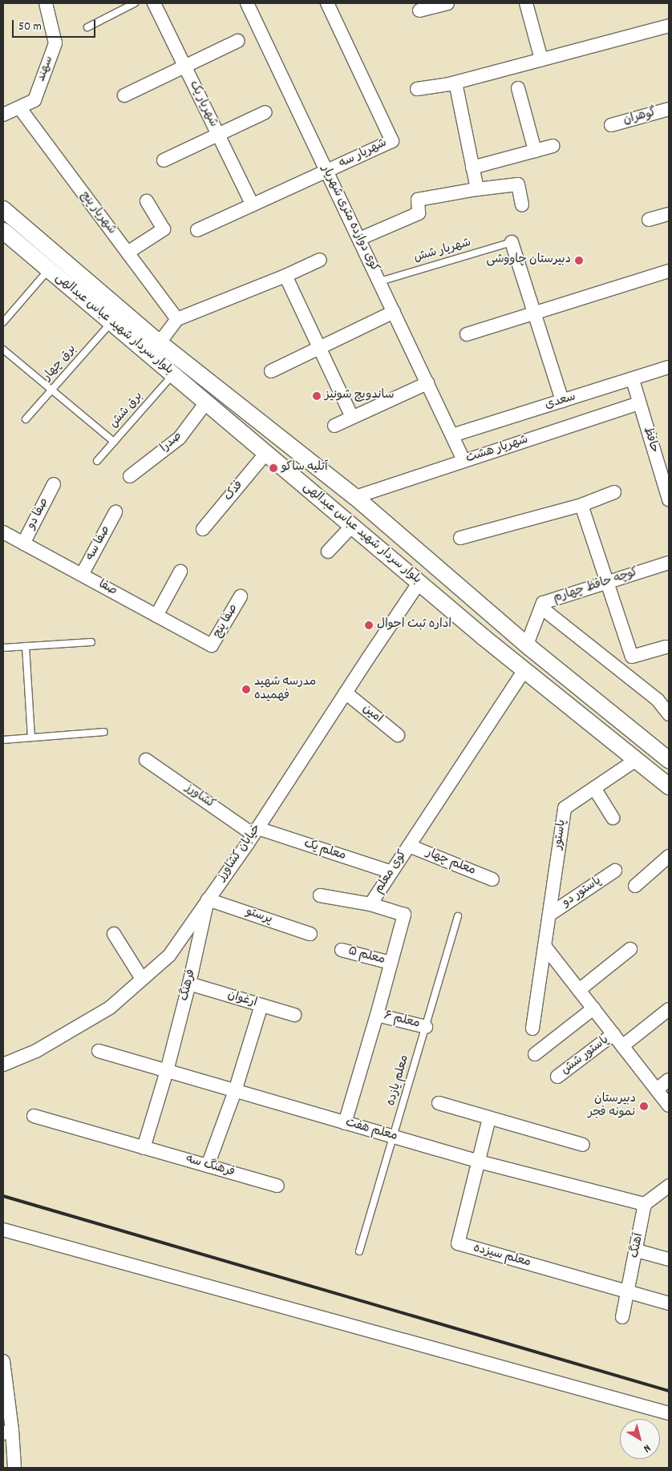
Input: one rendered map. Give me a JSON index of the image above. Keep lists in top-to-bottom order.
{
  "streets": {
    "street": [
      "سهند",
      "شهریار یک",
      "گوهران",
      "شهریار سه",
      "شهریار پنج",
      "کوی دوازده متری شهریار",
      "بلوار سردار شهید عباس عبدالهی",
      "سعدی",
      "حافظ",
      "صدرا",
      "شهریار هشت",
      "فدک",
      "صفا دو",
      "صفا سه",
      "کوچه حافظ چهارم",
      "صفا",
      "صفا پنج",
      "امین",
      "کشاورز",
      "پاستور",
      "معلم یک",
      "خیابان کشاورز",
      "معلم چهار",
      "کوی معلم",
      "پاستور دو",
      "پرستو",
      "معلم ۵",
      "فرهنگ",
      "ارغوان",
      "معلم ۶",
      "پاستور شش",
      "معلم هفت",
      "فرهنگ سه",
      "آهنگ",
      "معلم سیزده"
    ],
    "lane": [
      "شهریار شش",
      "برق چهار",
      "برق شش",
      "معلم یازده"
    ]
  },
  "crossings": [
    ["سهند", "شهریار پنج"],
    ["شهریار یک", "شهریار سه"],
    ["شهریار سه", "کوی دوازده متری شهریار"],
    ["کوی دوازده متری شهریار", "شهریار شش"],
    ["کوی دوازده متری شهریار", "سعدی"],
    ["کوی دوازده متری شهریار", "شهریار هشت"],
    ["بلوار سردار شهید عباس عبدالهی", "برق چهار"],
    ["بلوار سردار شهید عباس عبدالهی", "برق شش"],
    ["بلوار سردار شهید عباس عبدالهی", "صدرا"],
    ["بلوار سردار شهید عباس عبدالهی", "شهریار هشت"],
    ["بلوار سردار شهید عباس عبدالهی", "فدک"],
    ["بلوار سردار شهید عباس عبدالهی", "کوچه حافظ چهارم"],
    ["بلوار سردار شهید عباس عبدالهی", "پاستور"],
    ["بلوار سردار شهید عباس عبدالهی", "خیابان کشاورز"],
    ["بلوار سردار شهید عباس عبدالهی", "کوی معلم"],
    ["سعدی", "حافظ"],
    ["حافظ", "شهریار هشت"],
    ["صفا دو", "صفا"],
    ["صفا سه", "صفا"],
    ["صفا", "صفا پنج"],
    ["امین", "خیابان کشاورز"],
    ["کشاورز", "معلم یک"],
    ["کشاورز", "خیابان کشاورز"],
    ["پاستور", "پاستور دو"],
    ["معلم یک", "خیابان کشاورز"],
    ["معلم یک", "کوی معلم"],
    ["خیابان کشاورز", "پرستو"],
    ["خیابان کشاورز", "فرهنگ"],
    ["معلم چهار", "کوی معلم"],
    ["کوی معلم", "معلم ۵"],
    ["کوی معلم", "معلم ۶"],
    ["کوی معلم", "معلم هفت"],
    ["پرستو", "فرهنگ"],
    ["فرهنگ", "ارغوان"],
    ["فرهنگ", "معلم هفت"],
    ["معلم ۶", "معلم یازده"],
    ["معلم یازده", "معلم هفت"],
    ["معلم هفت", "آهنگ"],
    ["معلم هفت", "معلم سیزده"],
    ["آهنگ", "معلم سیزده"]
  ],
  "places": [
    "دبیرستان چاووشی",
    "ساندویچ شونیز",
    "آتلیه ساکو",
    "اداره ثبت احوال",
    "مدرسه شهید فهمیده",
    "دبیرستان نمونه فجر"
  ],
  "scale_bar": "50 m",
  "north": "bottom right"
}
